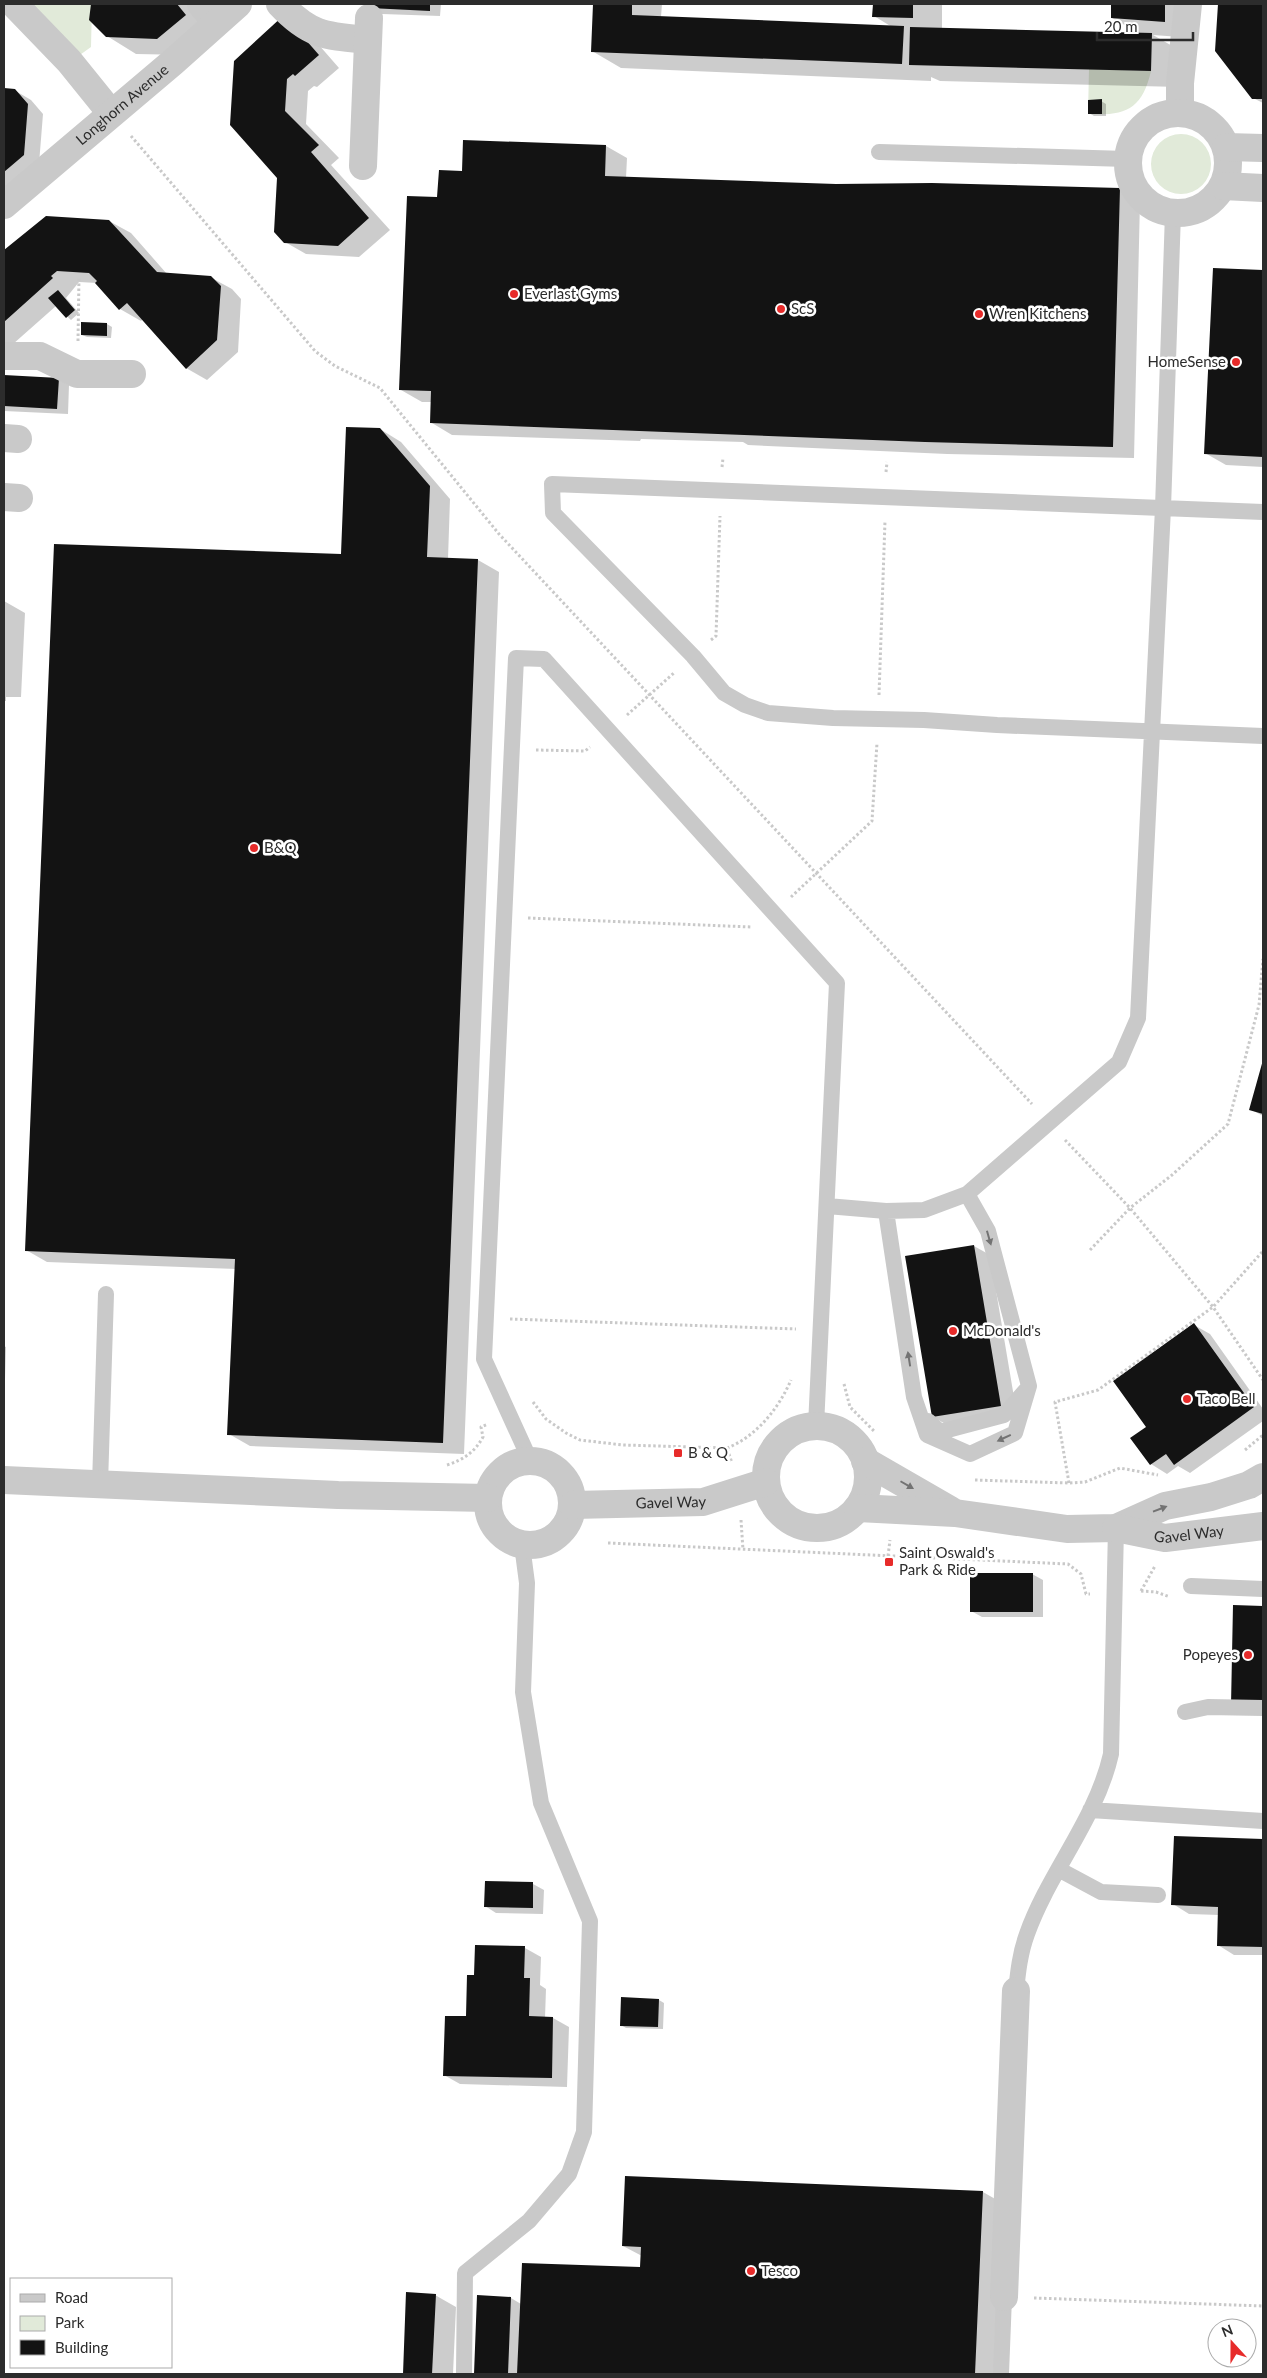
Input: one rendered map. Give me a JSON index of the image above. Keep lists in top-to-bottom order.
{
  "streets": {
    "street": ["Longhorn Avenue", "Gavel Way"]
  },
  "places": {
    "other": [
      "Everlast Gyms",
      "ScS",
      "Wren Kitchens",
      "HomeSense",
      "B&Q",
      "McDonald's",
      "Taco Bell",
      "Popeyes",
      "Tesco"
    ],
    "transit": ["B & Q", "Saint Oswald's Park & Ride"]
  },
  "legend": ["Road", "Park", "Building"],
  "scale_bar": "20 m",
  "north": "top"
}
